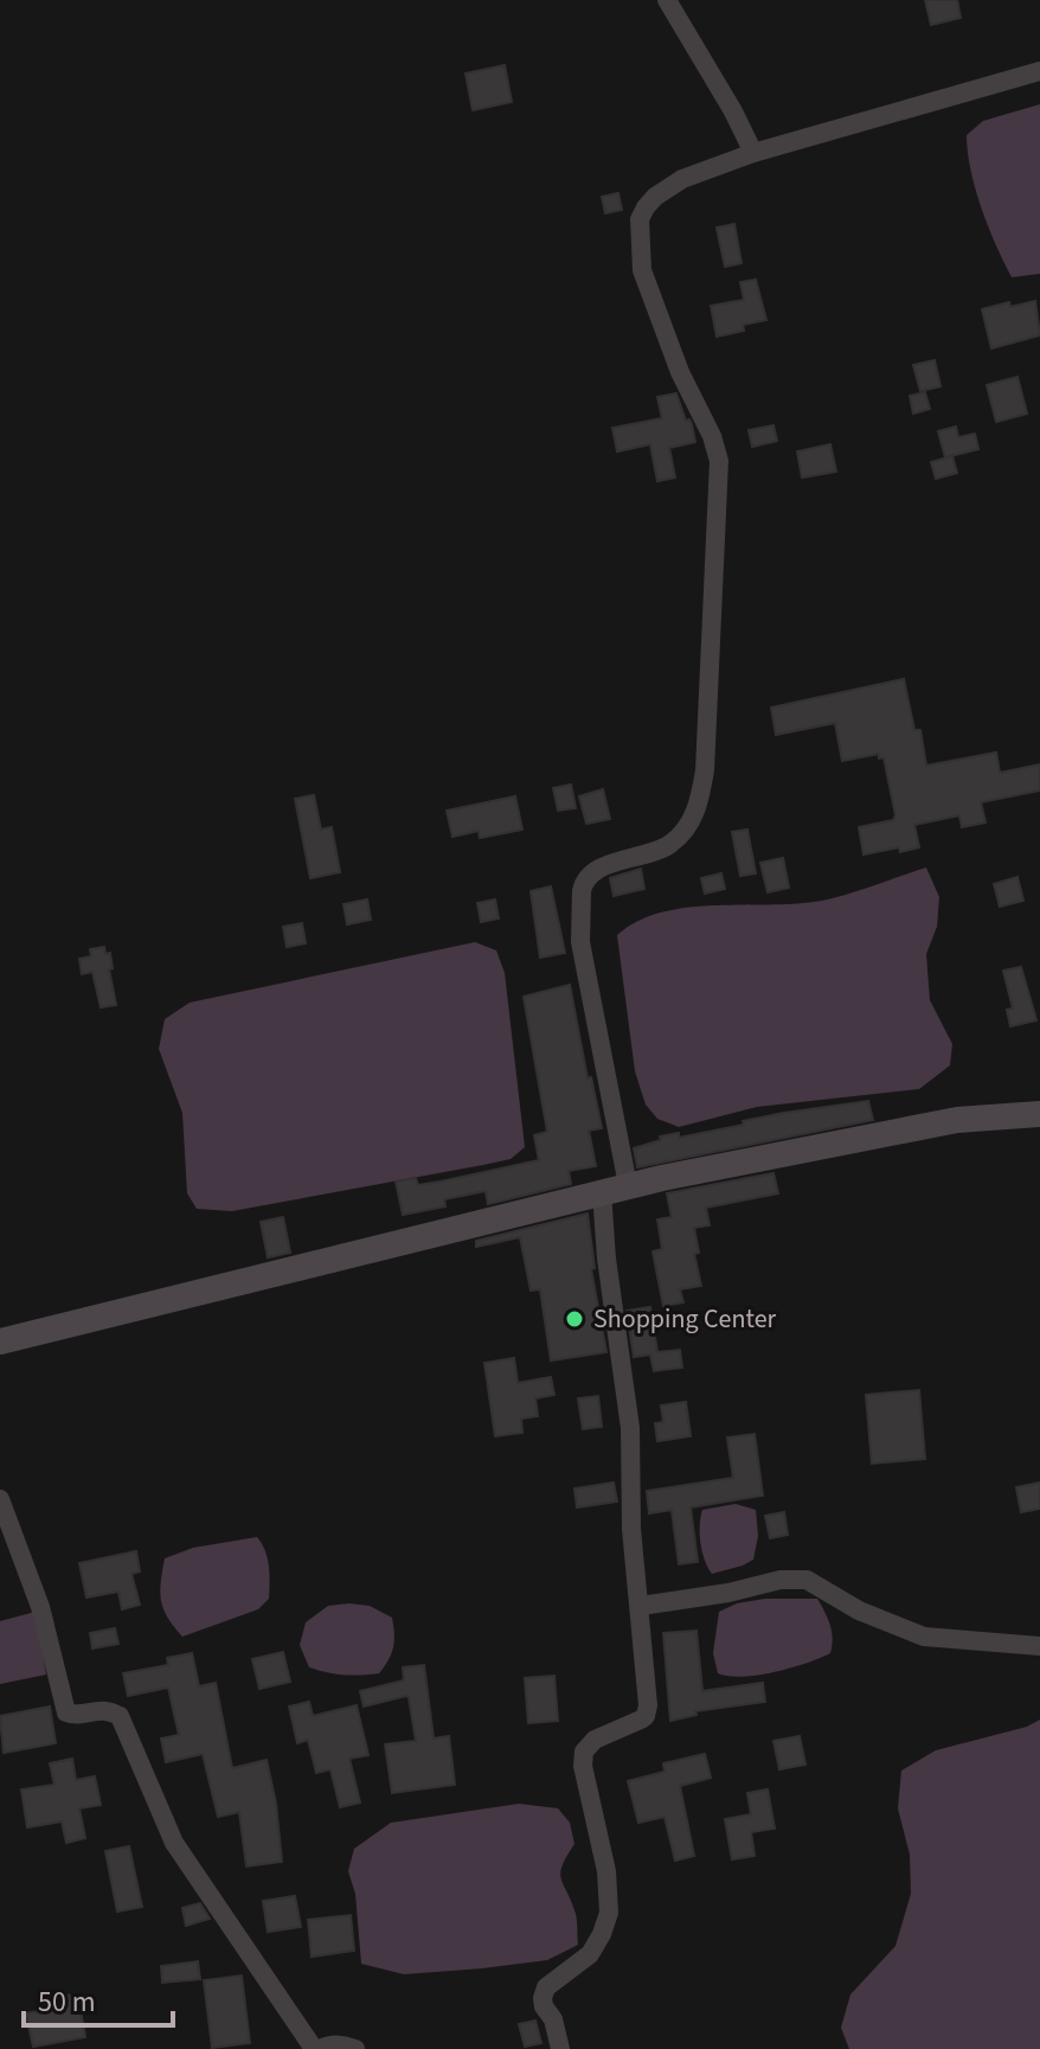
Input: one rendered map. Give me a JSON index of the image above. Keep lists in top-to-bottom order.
{
  "places": ["Shopping Center"],
  "scale_bar": "50 m"
}
